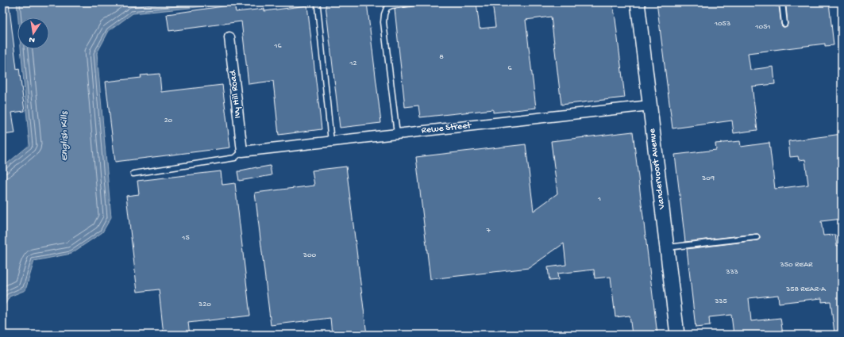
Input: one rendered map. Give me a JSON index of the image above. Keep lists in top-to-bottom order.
{
  "streets": {
    "main road": ["Vandervoort Avenue"],
    "street": ["Ivy Hill Road", "Rewe Street"]
  },
  "crossings": [
    ["Ivy Hill Road", "Rewe Street"],
    ["Rewe Street", "Vandervoort Avenue"]
  ],
  "water": ["English Kills"],
  "house_numbers": [
    "1053",
    "1051",
    "16",
    "8",
    "12",
    "6",
    "20",
    "309",
    "1",
    "7",
    "15",
    "300",
    "350 REAR",
    "333",
    "358 REAR-A",
    "335",
    "320"
  ],
  "north": "bottom"
}
